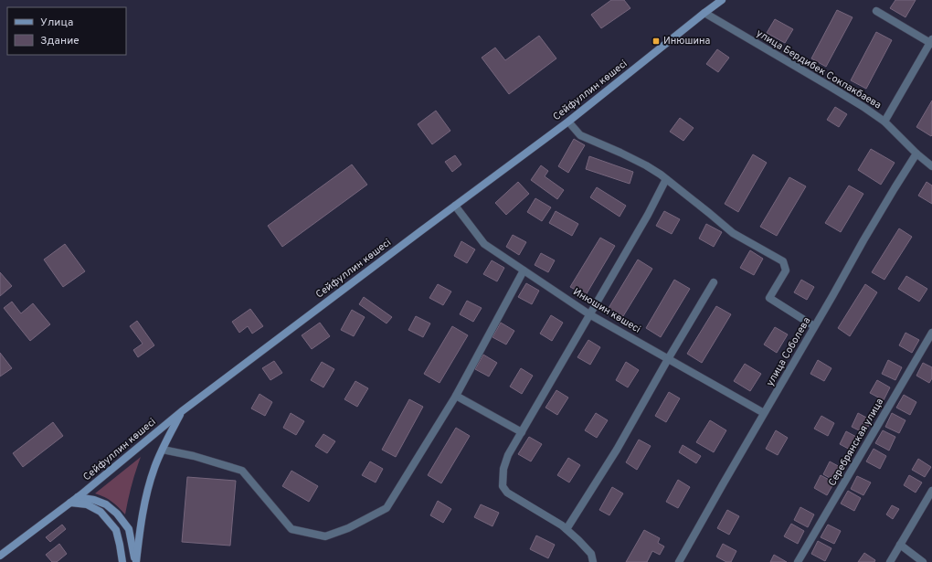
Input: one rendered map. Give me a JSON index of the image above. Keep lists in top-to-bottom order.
{
  "streets": {
    "main road": ["Сейфуллин көшесі"],
    "street": [
      "улица Бердибек Сокпакбаева",
      "Инюшин көшесі",
      "улица Соболева",
      "Серебрянская улица"
    ]
  },
  "crossings": [
    ["улица Бердибек Сокпакбаева", "Сейфуллин көшесі"],
    ["улица Бердибек Сокпакбаева", "улица Соболева"],
    ["Сейфуллин көшесі", "Инюшин көшесі"],
    ["Инюшин көшесі", "улица Соболева"]
  ],
  "places": {
    "transit": ["Инюшина"]
  },
  "legend": ["Улица", "Здание"]
}
